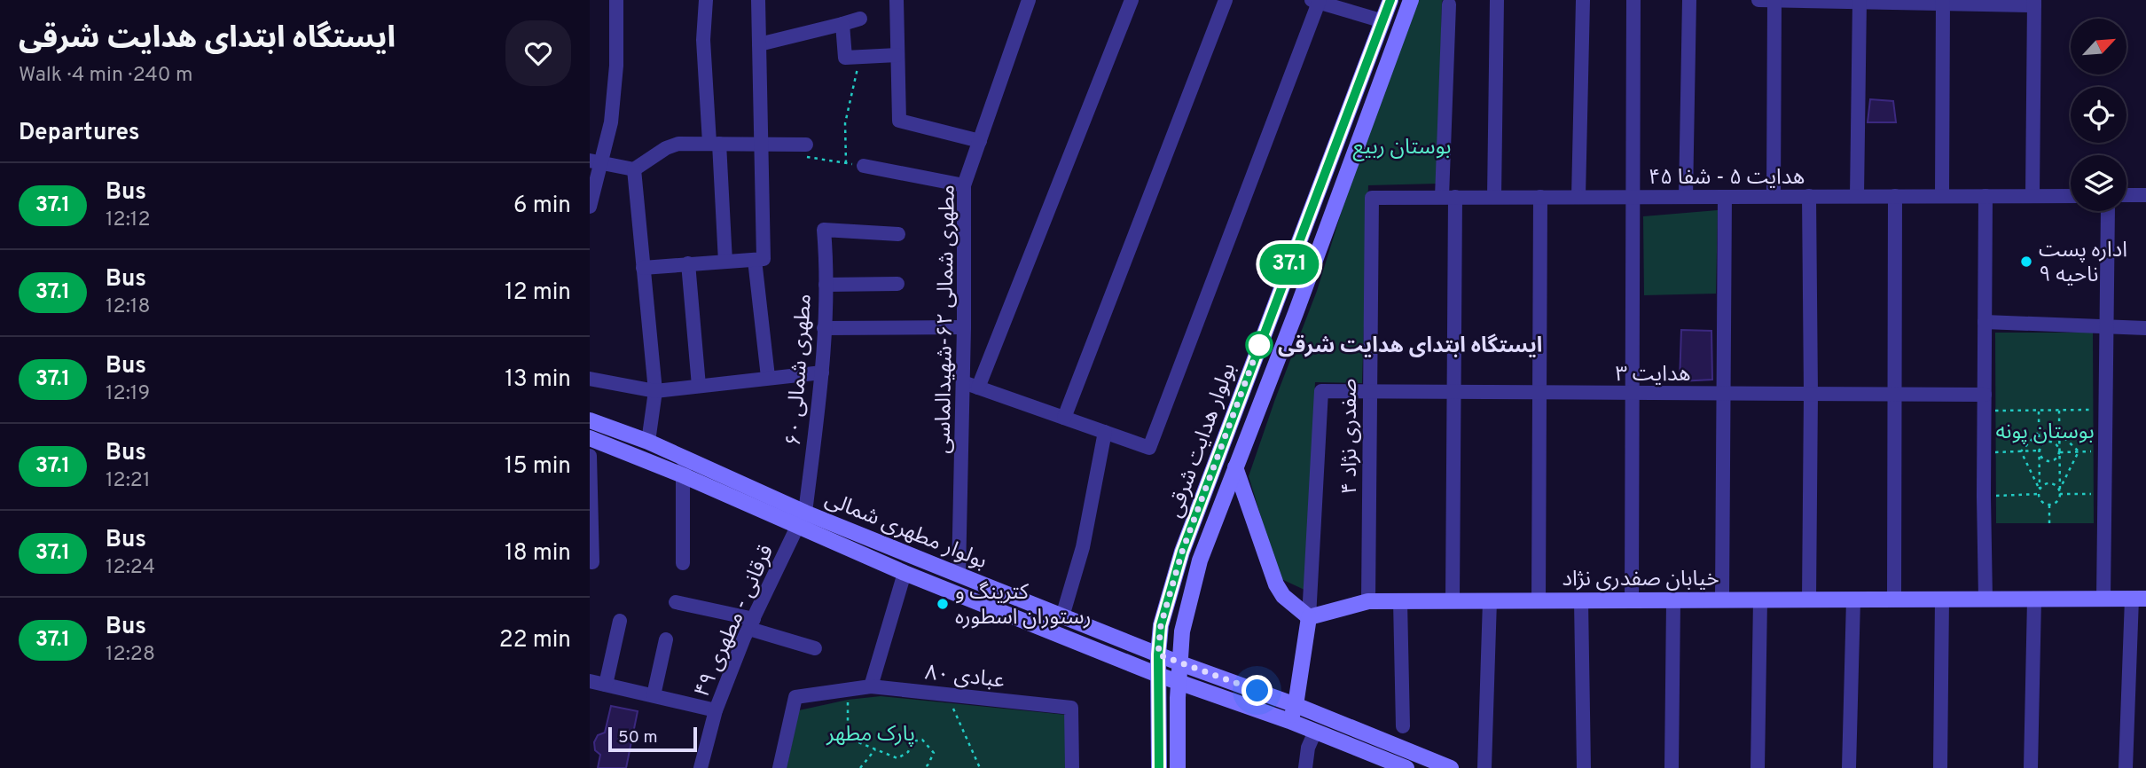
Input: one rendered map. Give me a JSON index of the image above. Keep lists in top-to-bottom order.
{
  "streets": {
    "main road": ["بولوار هدایت شرقی", "بولوار مطهری شمالی", "خیابان صفدری نژاد"],
    "street": [
      "هدایت ۵ - شفا ۴۵",
      "مطهری شمالی ۶۲-شهیدالماسی",
      "مطهری شمالی ۶۰",
      "هدایت ۳",
      "صفدری نژاد ۴",
      "قرقانی - مطهری ۴۹",
      "عبادی ۸۰"
    ]
  },
  "crossings": [
    ["هدایت ۵ - شفا ۴۵", "صفدری نژاد ۴"],
    ["مطهری شمالی ۶۲-شهیدالماسی", "بولوار مطهری شمالی"],
    ["مطهری شمالی ۶۰", "بولوار مطهری شمالی"],
    ["هدایت ۳", "صفدری نژاد ۴"],
    ["هدایت ۳", "خیابان صفدری نژاد"],
    ["صفدری نژاد ۴", "خیابان صفدری نژاد"],
    ["بولوار هدایت شرقی", "بولوار مطهری شمالی"],
    ["بولوار مطهری شمالی", "قرقانی - مطهری ۴۹"]
  ],
  "parks": ["بوستان ربیع", "بوستان پونه", "پارک مطهر"],
  "places": ["اداره پست ناحیه ۹", "ایستگاه ابتدای هدایت شرقی", "کترینگ و رستوران اسطوره"],
  "lines": ["bus line 37.1"],
  "scale_bar": "50 m",
  "north": "top right",
  "page": {
    "heading": [
      ["ایستگاه ابتدای هدایت شرقی", "Walk · 4 min · 240 m"],
      "Departures"
    ],
    "on_map": "37.1",
    "list": [
      {
        "mark": "37.1",
        "name": "Bus",
        "note": "12:12",
        "value": "6 min"
      },
      {
        "mark": "37.1",
        "name": "Bus",
        "note": "12:18",
        "value": "12 min"
      },
      {
        "mark": "37.1",
        "name": "Bus",
        "note": "12:19",
        "value": "13 min"
      },
      {
        "mark": "37.1",
        "name": "Bus",
        "note": "12:21",
        "value": "15 min"
      },
      {
        "mark": "37.1",
        "name": "Bus",
        "note": "12:24",
        "value": "18 min"
      },
      {
        "mark": "37.1",
        "name": "Bus",
        "note": "12:28",
        "value": "22 min"
      }
    ],
    "scale": "50 m"
  }
}
